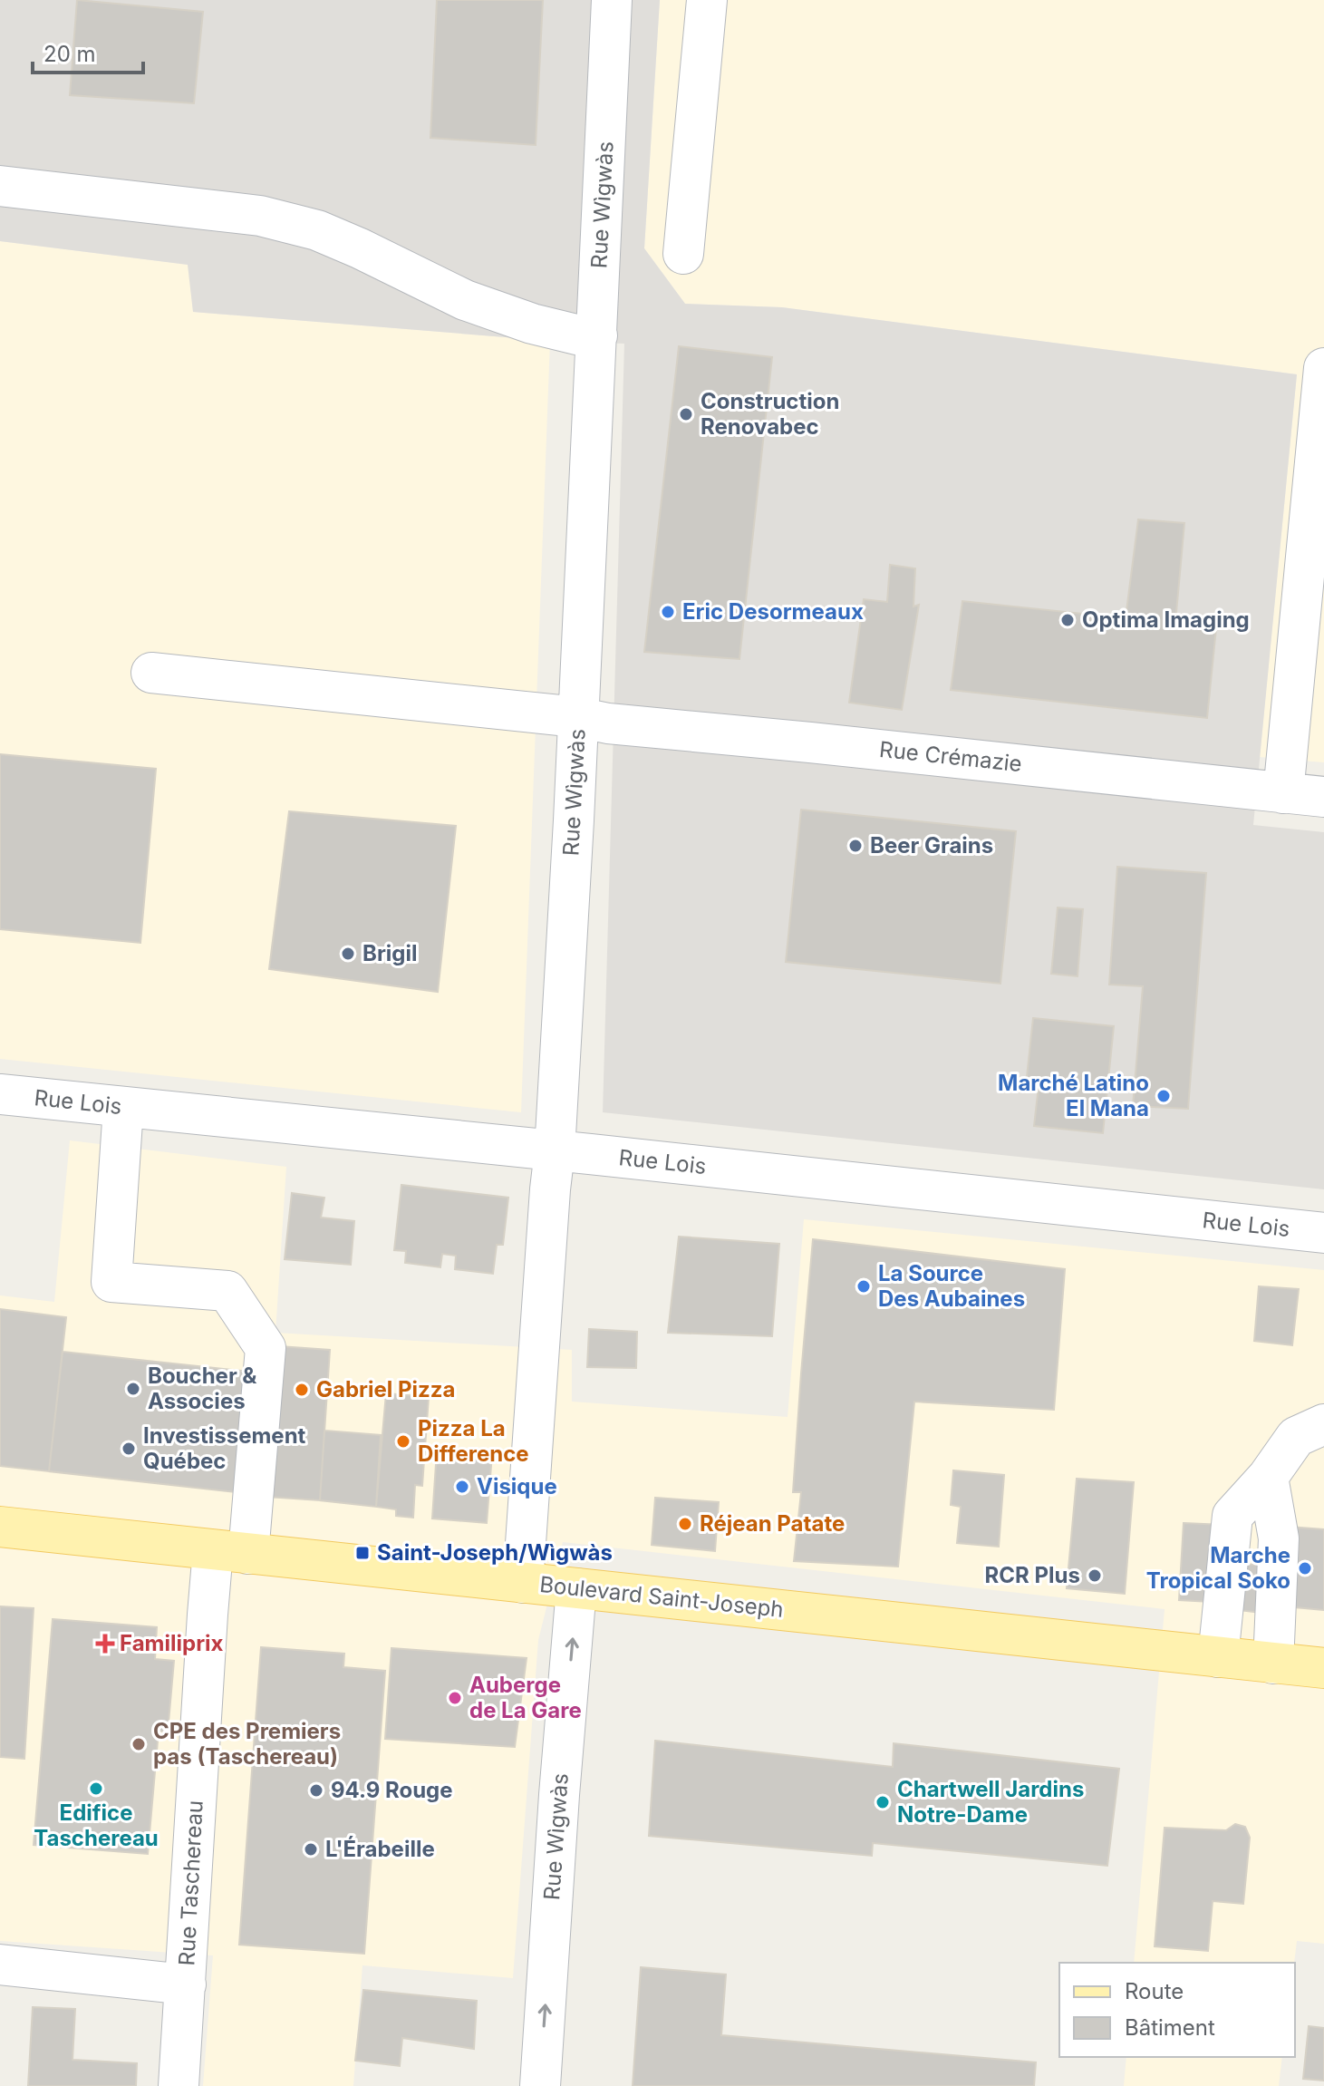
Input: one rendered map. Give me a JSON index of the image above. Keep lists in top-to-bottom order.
{
  "streets": {
    "main road": ["Boulevard Saint-Joseph"],
    "street": [
      "Rue Wìgwàs",
      "Rue Crémazie",
      "Rue Lois",
      "Rue Taschereau"
    ]
  },
  "crossings": [
    ["Rue Wìgwàs", "Rue Crémazie"],
    ["Rue Wìgwàs", "Rue Lois"],
    ["Rue Wìgwàs", "Boulevard Saint-Joseph"],
    ["Rue Lois", "Rue Taschereau"],
    ["Boulevard Saint-Joseph", "Rue Taschereau"]
  ],
  "places": {
    "other": [
      "Construction Renovabec",
      "Eric Desormeaux",
      "Optima Imaging",
      "Beer Grains",
      "Brigil",
      "Marché Latino El Mana",
      "La Source Des Aubaines",
      "Boucher & Associes",
      "Gabriel Pizza",
      "Pizza La Difference",
      "Investissement Québec",
      "Visique",
      "Réjean Patate",
      "Marche Tropical Soko",
      "RCR Plus",
      "Auberge de La Gare",
      "CPE des Premiers pas (Taschereau)",
      "Edifice Taschereau",
      "94.9 Rouge",
      "Chartwell Jardins Notre-Dame",
      "L'Érabeille"
    ],
    "transit": ["Saint-Joseph/Wìgwàs"],
    "health": ["Familiprix"]
  },
  "legend": ["Route", "Bâtiment"],
  "scale_bar": "20 m"
}
